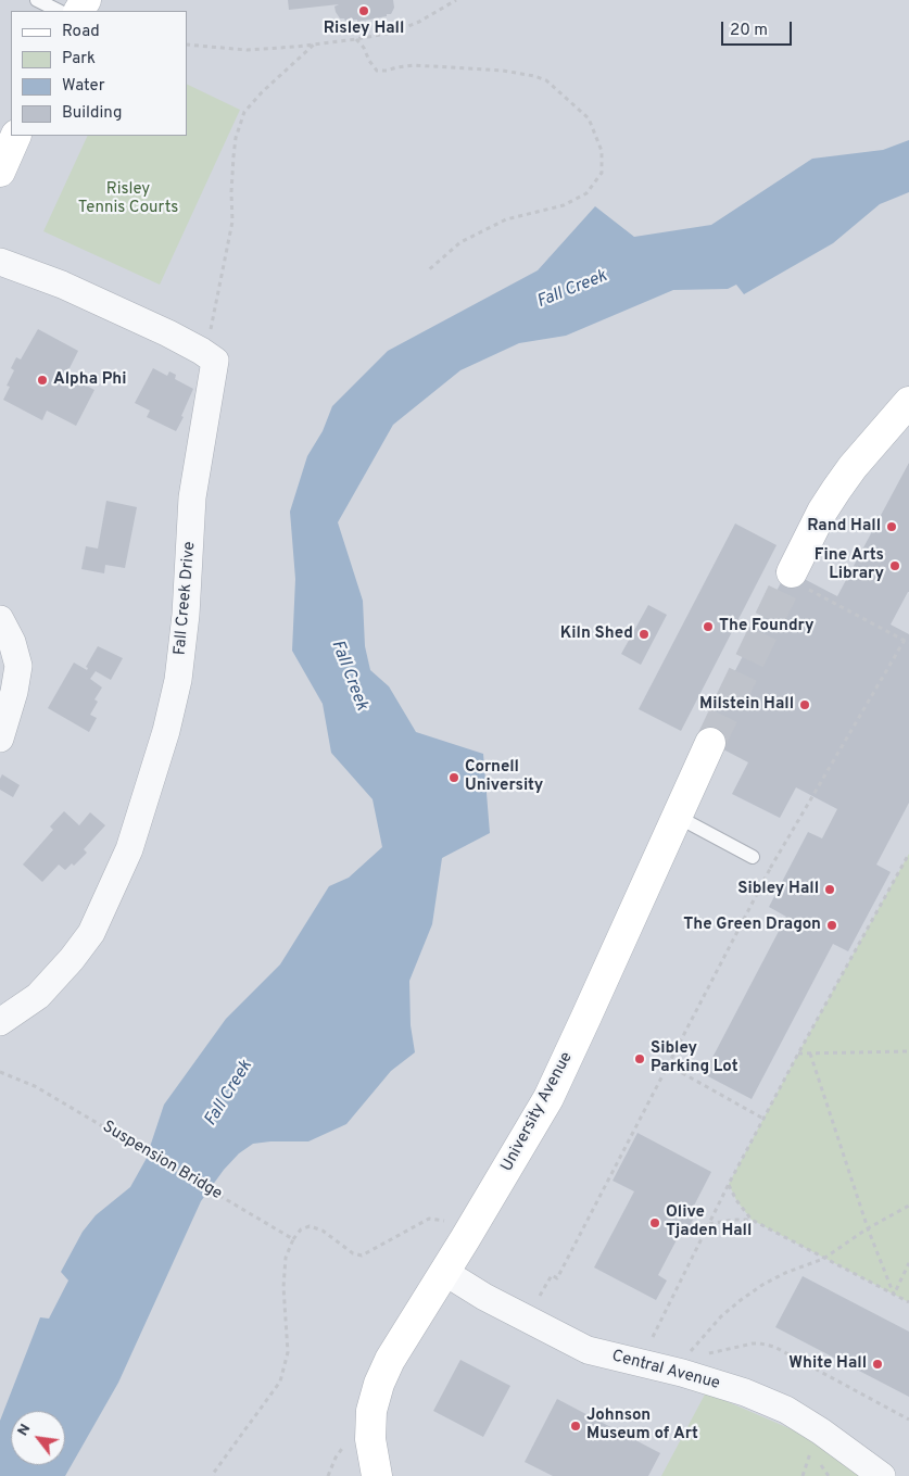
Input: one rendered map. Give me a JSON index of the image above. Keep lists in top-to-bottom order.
{
  "streets": {
    "street": ["Fall Creek Drive", "University Avenue", "Central Avenue"],
    "path": ["Suspension Bridge"]
  },
  "crossings": [
    ["University Avenue", "Central Avenue"]
  ],
  "water": ["Fall Creek"],
  "parks": ["Risley Tennis Courts"],
  "places": [
    "Risley Hall",
    "Alpha Phi",
    "Rand Hall",
    "Fine Arts Library",
    "The Foundry",
    "Kiln Shed",
    "Milstein Hall",
    "Cornell University",
    "Sibley Hall",
    "The Green Dragon",
    "Sibley Parking Lot",
    "Olive Tjaden Hall",
    "White Hall",
    "Johnson Museum of Art"
  ],
  "legend": [
    "Road",
    "Park",
    "Water",
    "Building"
  ],
  "scale_bar": "20 m",
  "north": "top left"
}
